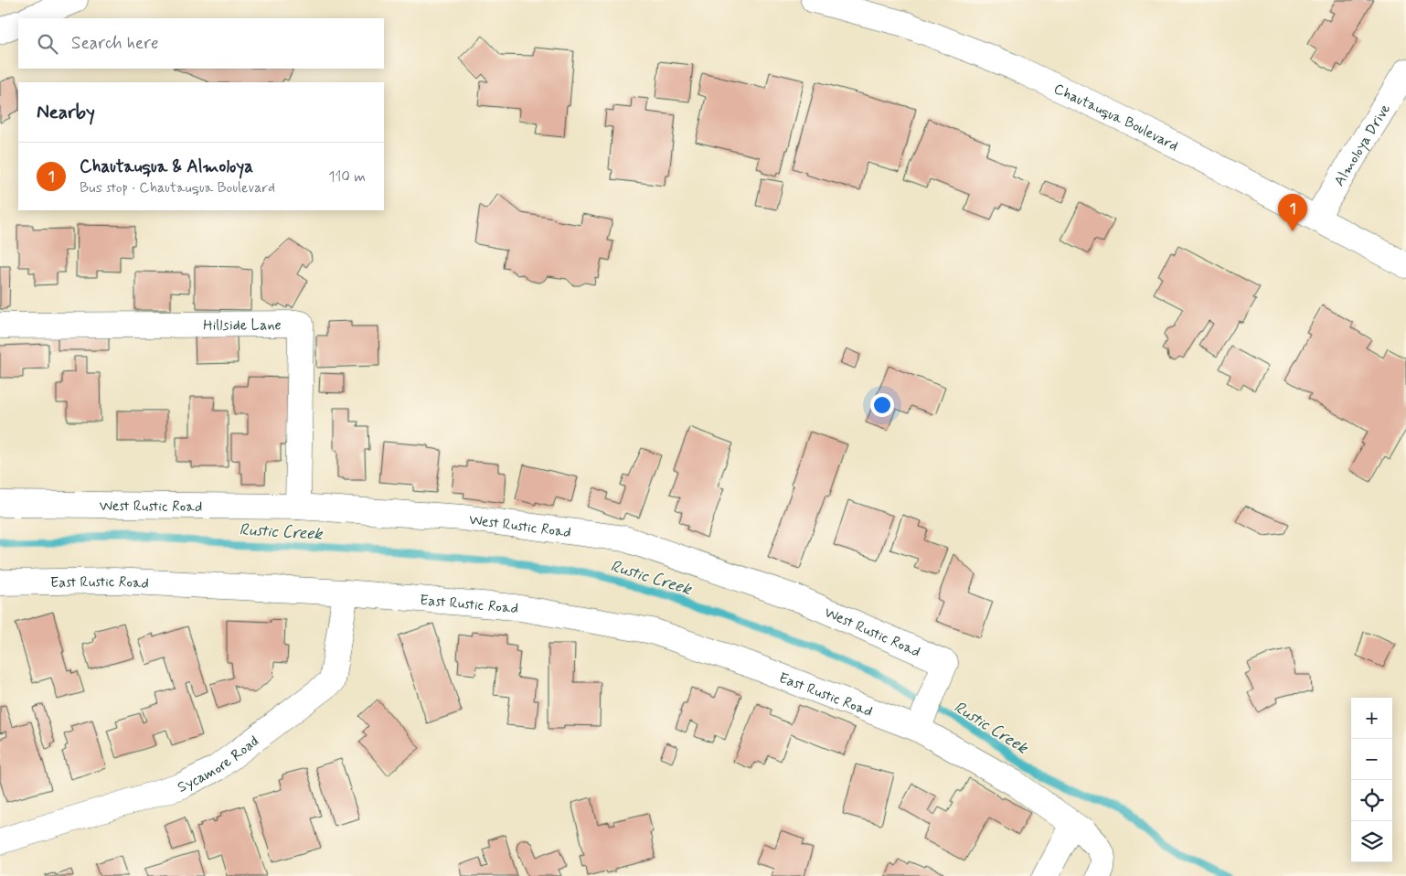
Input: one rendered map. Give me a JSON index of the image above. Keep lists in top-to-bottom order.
{
  "streets": {
    "street": [
      "Chautauqua Boulevard",
      "Almoloya Drive",
      "Hillside Lane",
      "West Rustic Road",
      "East Rustic Road",
      "Sycamore Road"
    ]
  },
  "crossings": [
    ["Chautauqua Boulevard", "Almoloya Drive"],
    ["Hillside Lane", "West Rustic Road"],
    ["West Rustic Road", "East Rustic Road"],
    ["East Rustic Road", "Sycamore Road"]
  ],
  "water": ["Rustic Creek"],
  "page": {
    "search": "Search here",
    "heading": "Nearby",
    "list": [
      {
        "mark": "1",
        "name": "Chautauqua & Almoloya",
        "note": "Bus stop · Chautauqua Boulevard",
        "value": "110 m"
      }
    ],
    "pins": "1",
    "map_buttons": ["+", "−"]
  }
}
